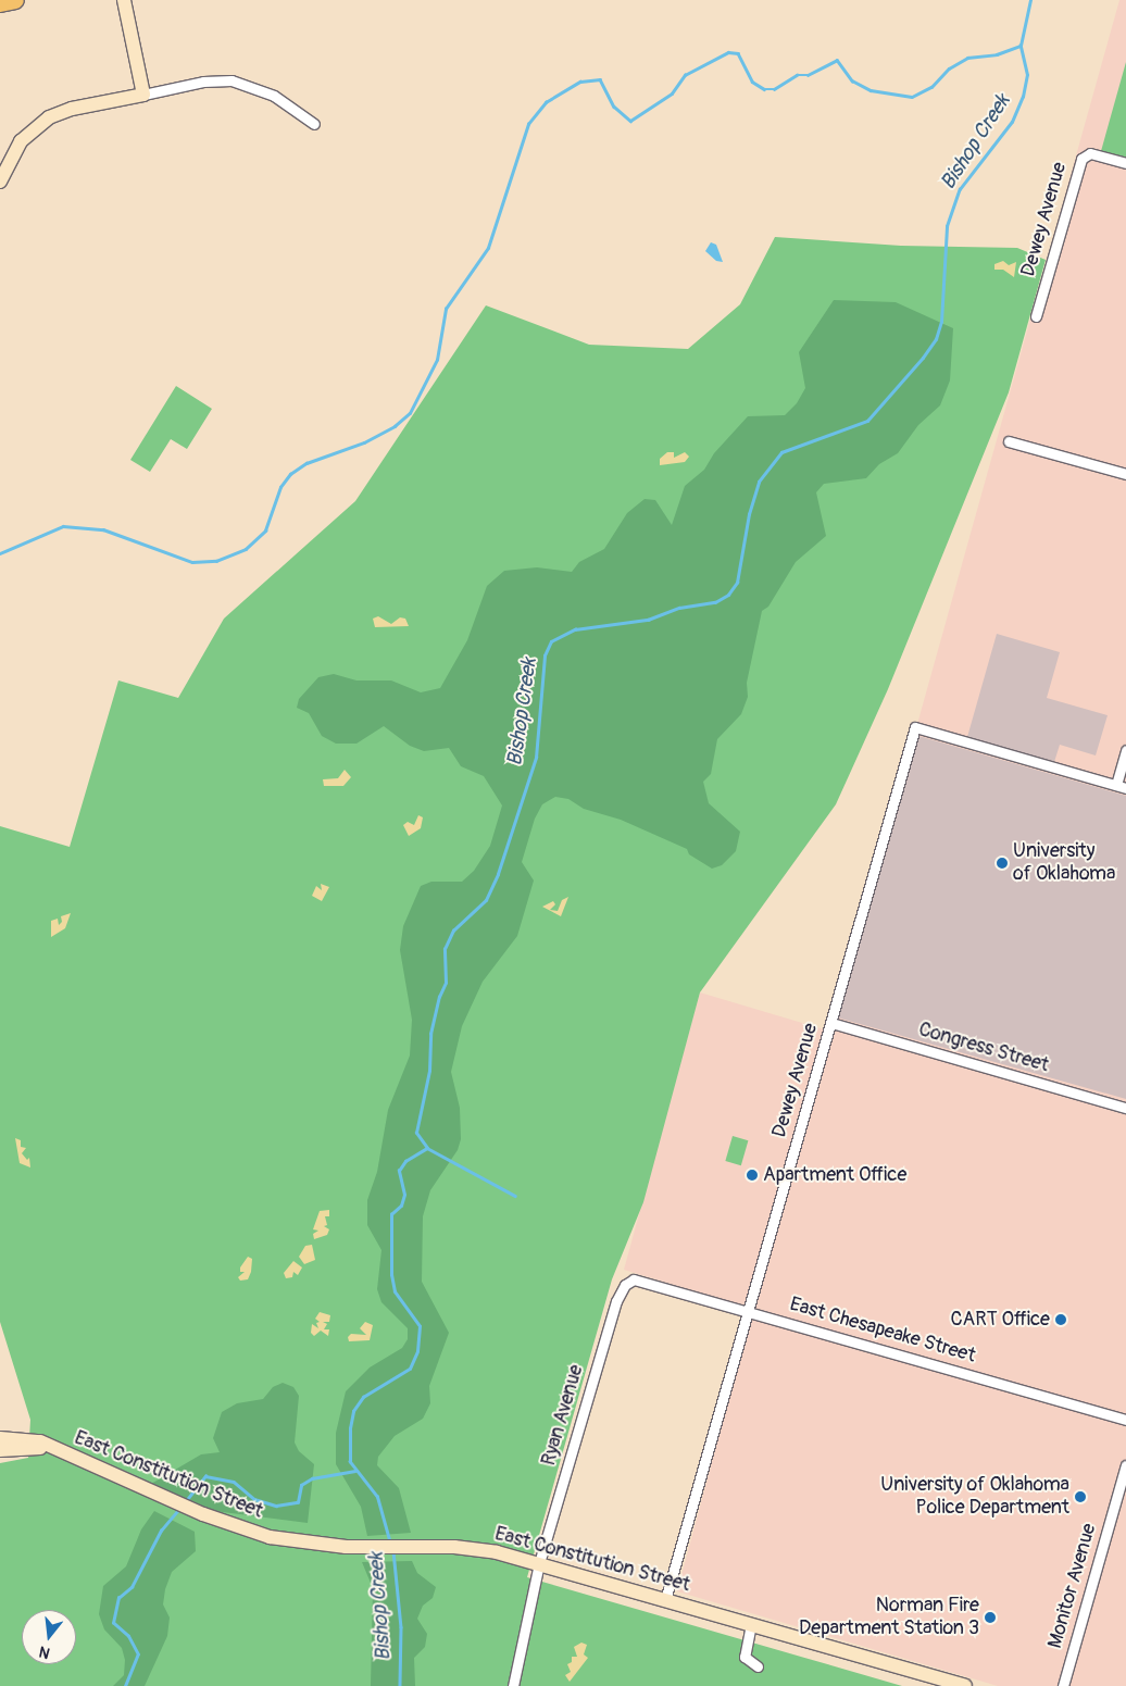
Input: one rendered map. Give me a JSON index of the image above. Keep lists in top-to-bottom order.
{
  "streets": {
    "main road": ["East Constitution Street"],
    "street": [
      "Dewey Avenue",
      "Congress Street",
      "East Chesapeake Street",
      "Ryan Avenue",
      "Monitor Avenue"
    ]
  },
  "crossings": [
    ["Dewey Avenue", "Congress Street"],
    ["Dewey Avenue", "East Chesapeake Street"],
    ["Dewey Avenue", "East Constitution Street"],
    ["East Chesapeake Street", "Ryan Avenue"],
    ["Ryan Avenue", "East Constitution Street"]
  ],
  "water": ["Bishop Creek"],
  "places": [
    "University of Oklahoma",
    "Apartment Office",
    "CART Office",
    "University of Oklahoma Police Department",
    "Norman Fire Department Station 3"
  ],
  "north": "bottom"
}
